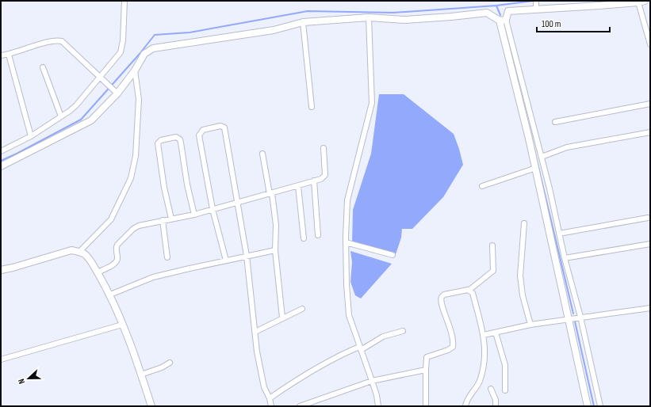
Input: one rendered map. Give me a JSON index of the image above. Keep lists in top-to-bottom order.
{
  "scale_bar": "100 m",
  "north": "left"
}
